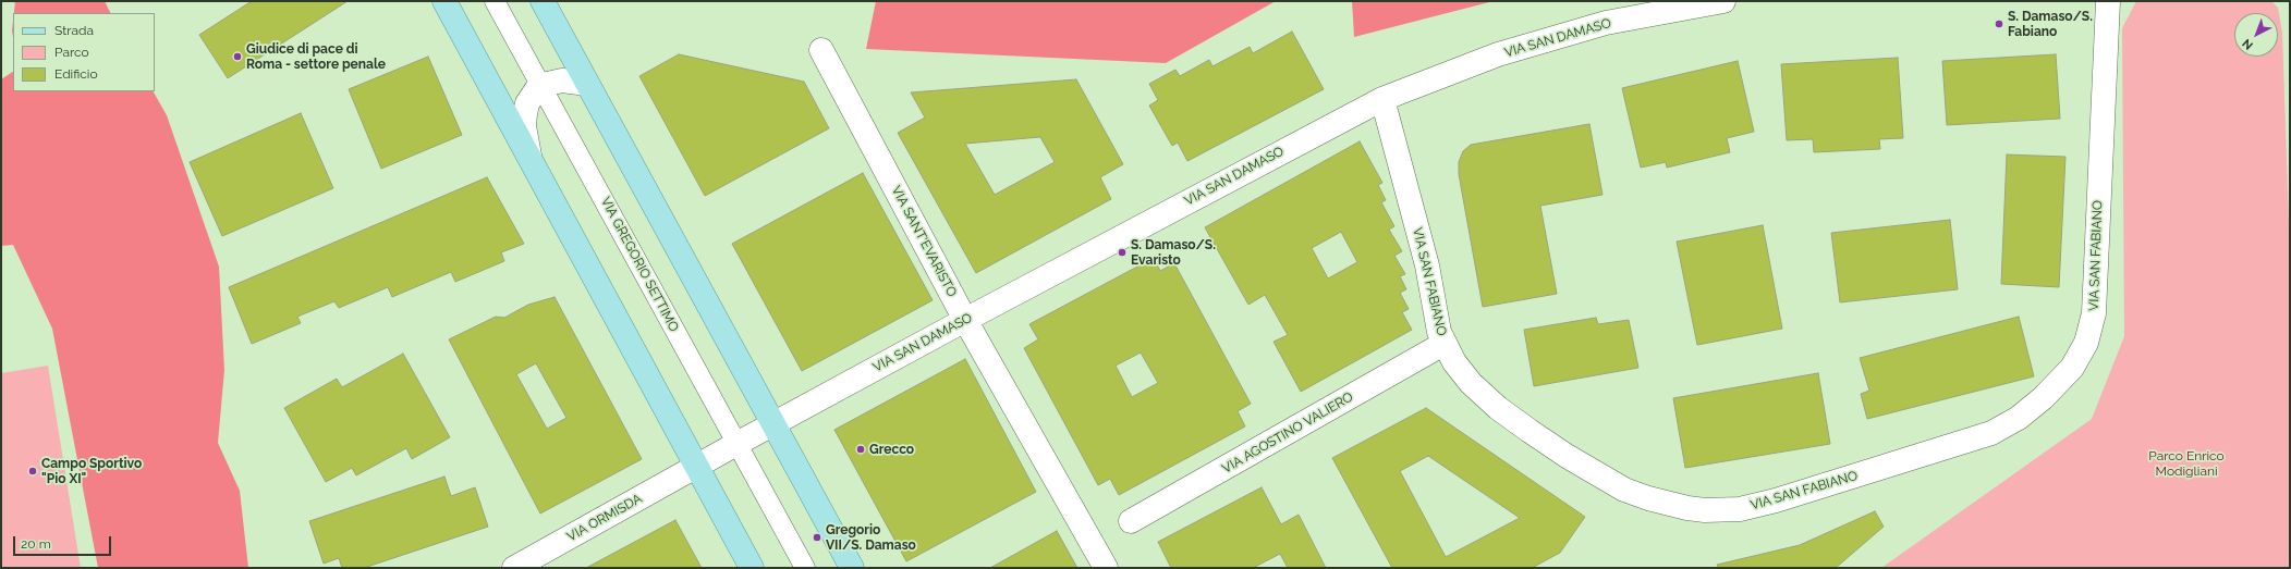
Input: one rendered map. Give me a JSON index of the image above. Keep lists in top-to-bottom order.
{
  "streets": {
    "street": [
      "VIA SAN DAMASO",
      "VIA SANT'EVARISTO",
      "VIA SAN FABIANO",
      "VIA AGOSTINO VALIERO",
      "VIA ORMISDA"
    ],
    "lane": ["VIA GREGORIO SETTIMO"]
  },
  "crossings": [
    ["VIA SAN DAMASO", "VIA SANT'EVARISTO"],
    ["VIA SAN DAMASO", "VIA SAN FABIANO"],
    ["VIA SAN FABIANO", "VIA AGOSTINO VALIERO"]
  ],
  "parks": ["Parco Enrico Modigliani"],
  "places": [
    "S. Damaso/S. Fabiano",
    "Giudice di pace di Roma - settore penale",
    "S. Damaso/S. Evaristo",
    "Grecco",
    "Campo Sportivo \"Pio XI\"",
    "Gregorio VII/S. Damaso"
  ],
  "legend": ["Strada", "Parco", "Edificio"],
  "scale_bar": "20 m",
  "north": "bottom left"
}
